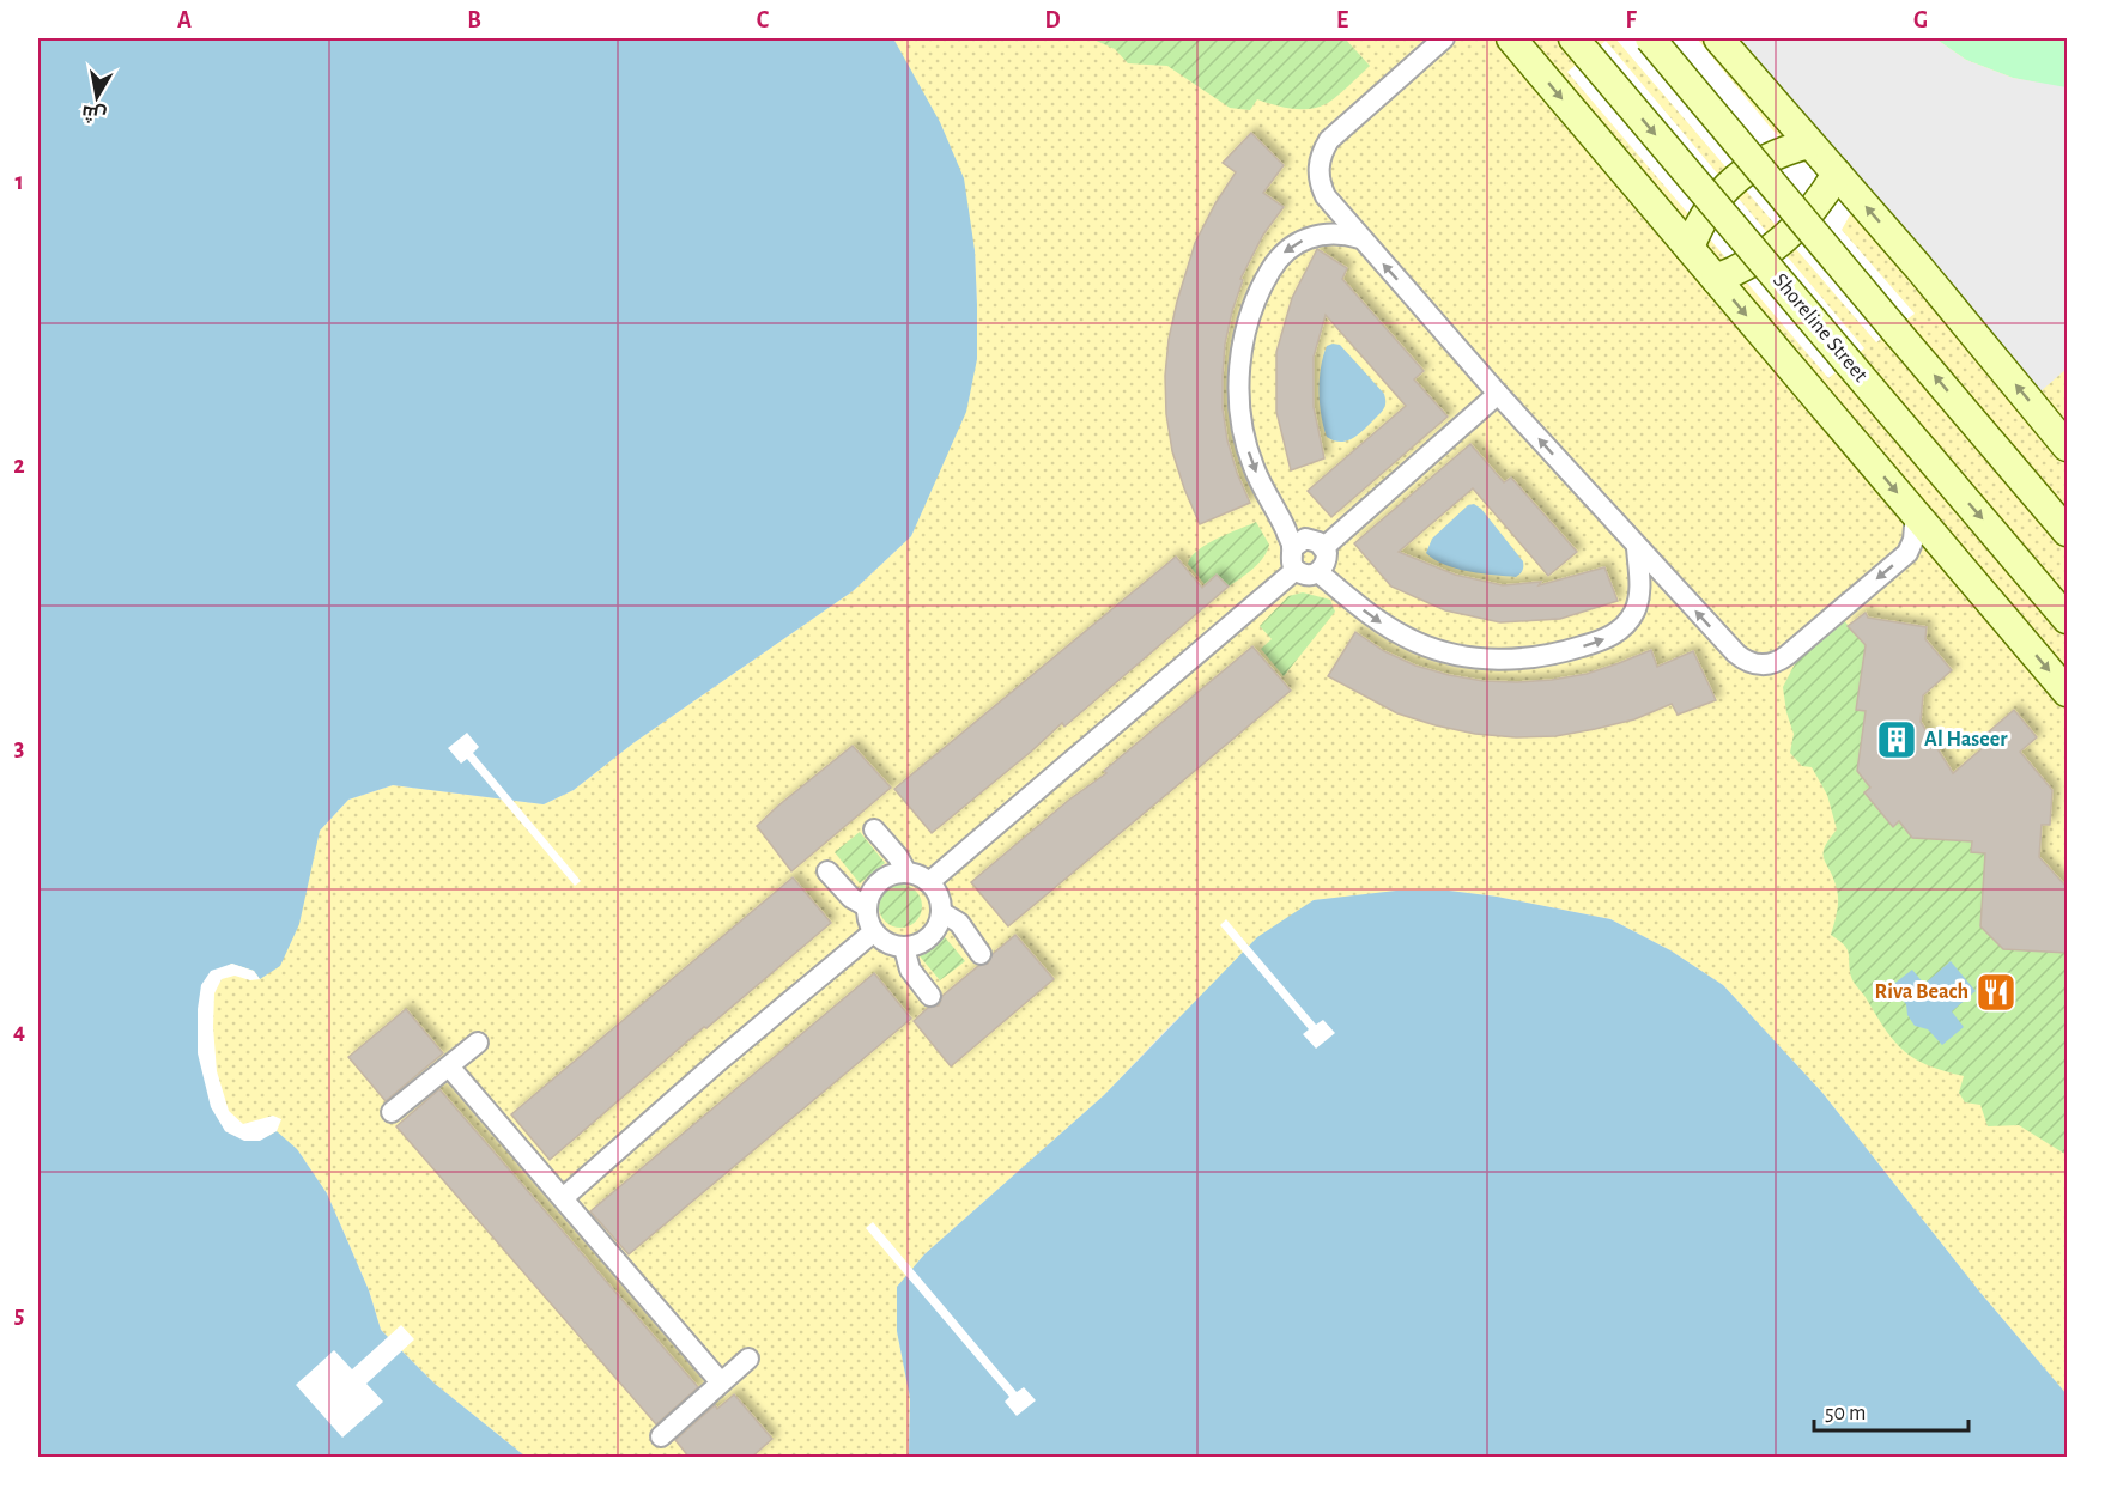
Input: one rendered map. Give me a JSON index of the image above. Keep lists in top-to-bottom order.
{
  "streets": {
    "street": ["Shoreline Street"]
  },
  "places": {
    "building": ["Al Haseer"],
    "restaurant": ["Riva Beach"]
  },
  "scale_bar": "50 m",
  "north": "bottom",
  "grid": {
    "columns": [
      "A",
      "B",
      "C",
      "D",
      "E",
      "F",
      "G"
    ],
    "rows": [
      "1",
      "2",
      "3",
      "4",
      "5"
    ]
  }
}
